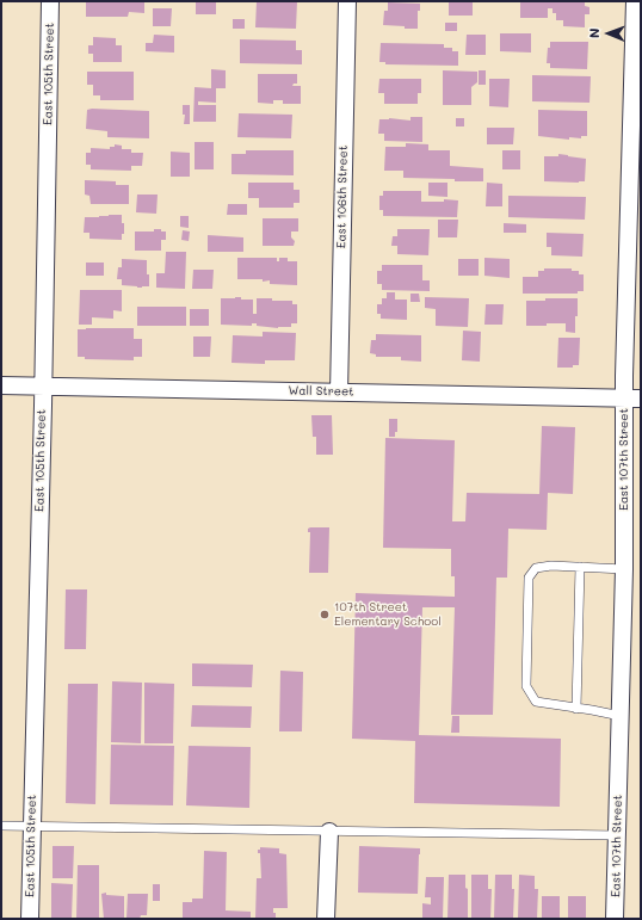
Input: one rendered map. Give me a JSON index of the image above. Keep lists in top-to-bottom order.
{
  "streets": {
    "street": [
      "East 105th Street",
      "East 106th Street",
      "Wall Street",
      "East 107th Street"
    ]
  },
  "crossings": [
    ["East 105th Street", "Wall Street"],
    ["East 106th Street", "Wall Street"],
    ["Wall Street", "East 107th Street"]
  ],
  "places": ["107th Street Elementary School"],
  "north": "left"
}
